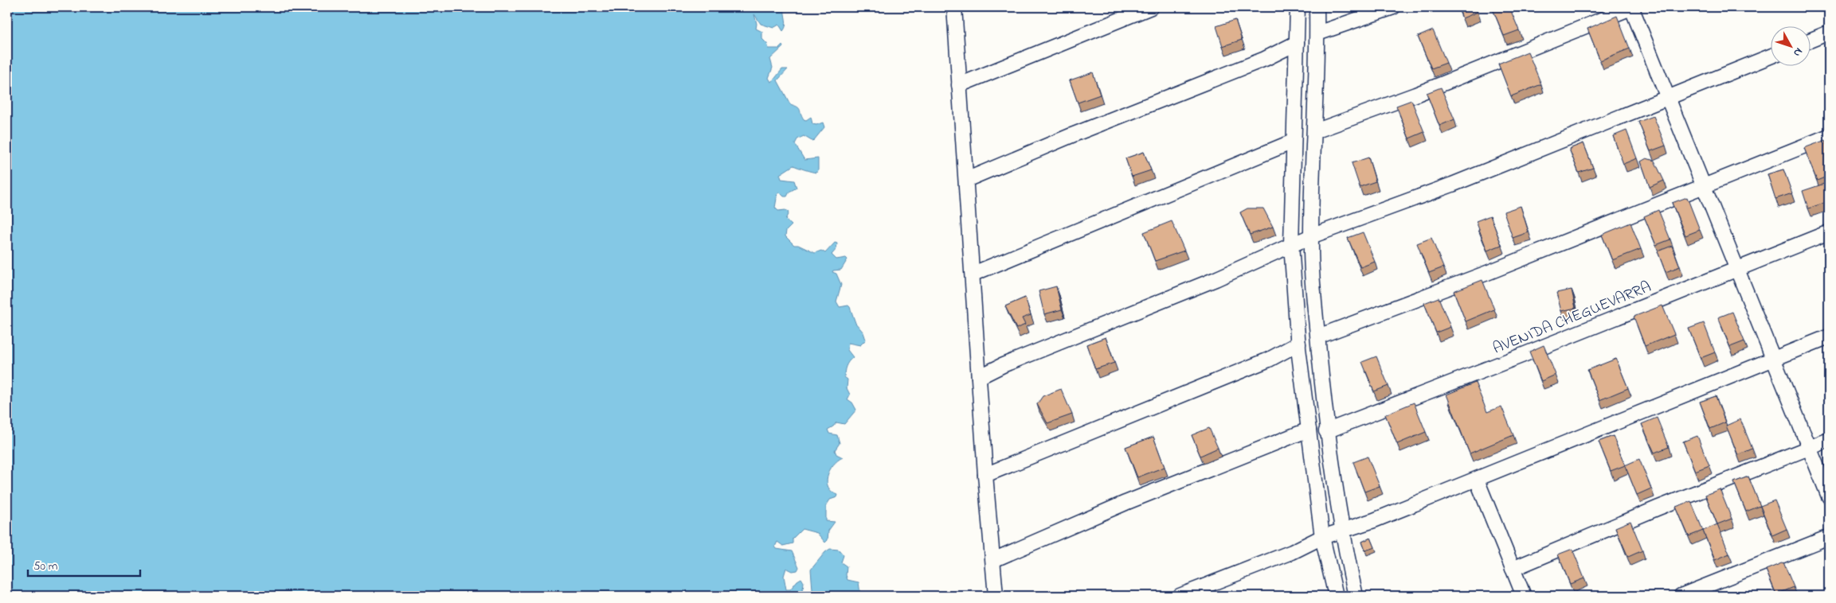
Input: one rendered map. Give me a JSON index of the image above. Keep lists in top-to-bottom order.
{
  "streets": {
    "street": ["AVENIDA CHEGUEVARRA"]
  },
  "scale_bar": "50 m",
  "north": "bottom right"
}
